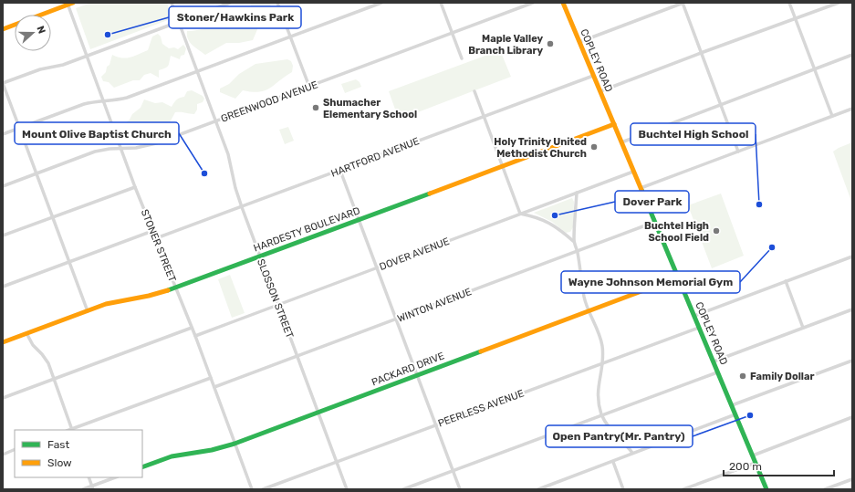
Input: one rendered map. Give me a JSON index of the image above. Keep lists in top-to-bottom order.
{
  "streets": {
    "street": [
      "COPLEY ROAD",
      "GREENWOOD AVENUE",
      "HARTFORD AVENUE",
      "HARDESTY BOULEVARD",
      "STONER STREET",
      "DOVER AVENUE",
      "SLOSSON STREET",
      "WINTON AVENUE",
      "PACKARD DRIVE",
      "PEERLESS AVENUE"
    ]
  },
  "crossings": [
    ["COPLEY ROAD", "HARTFORD AVENUE"],
    ["COPLEY ROAD", "HARDESTY BOULEVARD"],
    ["COPLEY ROAD", "DOVER AVENUE"],
    ["COPLEY ROAD", "WINTON AVENUE"],
    ["COPLEY ROAD", "PACKARD DRIVE"],
    ["COPLEY ROAD", "PEERLESS AVENUE"],
    ["GREENWOOD AVENUE", "STONER STREET"],
    ["GREENWOOD AVENUE", "SLOSSON STREET"],
    ["HARTFORD AVENUE", "STONER STREET"],
    ["HARTFORD AVENUE", "SLOSSON STREET"],
    ["HARDESTY BOULEVARD", "STONER STREET"],
    ["HARDESTY BOULEVARD", "SLOSSON STREET"],
    ["STONER STREET", "DOVER AVENUE"],
    ["STONER STREET", "WINTON AVENUE"],
    ["STONER STREET", "PACKARD DRIVE"],
    ["DOVER AVENUE", "SLOSSON STREET"],
    ["SLOSSON STREET", "WINTON AVENUE"],
    ["SLOSSON STREET", "PACKARD DRIVE"],
    ["SLOSSON STREET", "PEERLESS AVENUE"]
  ],
  "places": [
    "Stoner/Hawkins Park",
    "Maple Valley Branch Library",
    "Shumacher Elementary School",
    "Holy Trinity United Methodist Church",
    "Mount Olive Baptist Church",
    "Buchtel High School",
    "Dover Park",
    "Buchtel High School Field",
    "Wayne Johnson Memorial Gym",
    "Family Dollar",
    "Open Pantry(Mr. Pantry)"
  ],
  "legend": ["Fast", "Slow"],
  "scale_bar": "200 m",
  "north": "right"
}
